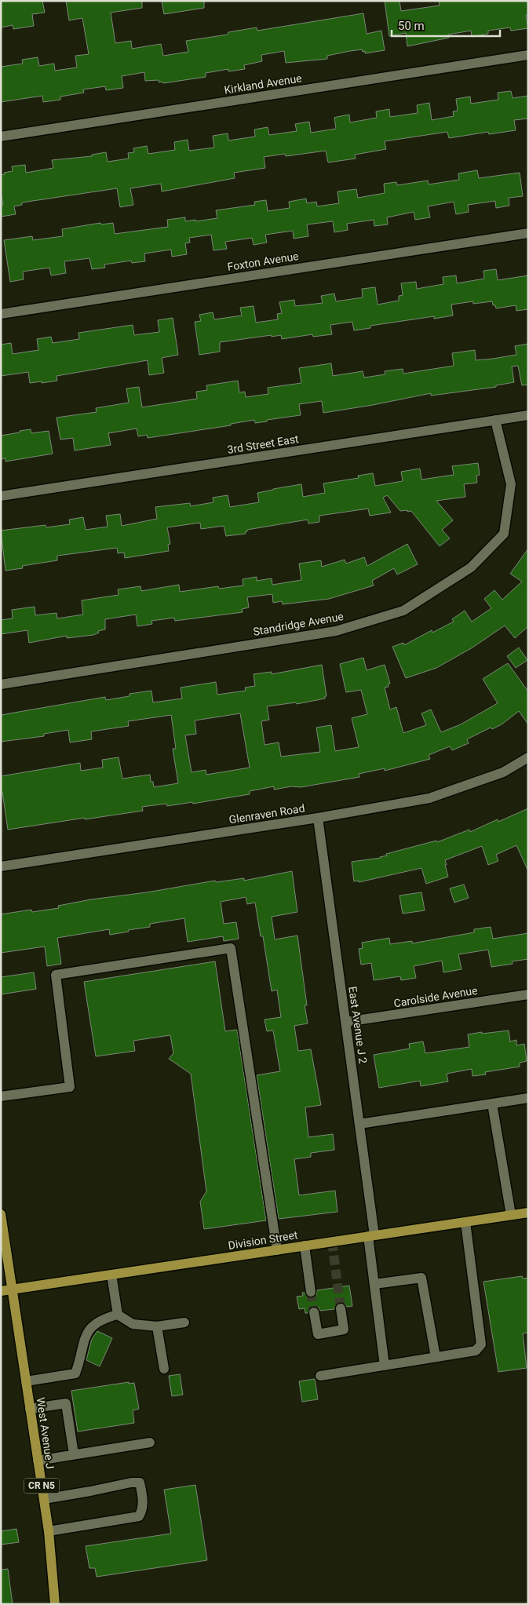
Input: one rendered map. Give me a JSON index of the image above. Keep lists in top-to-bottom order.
{
  "streets": {
    "main road": ["Division Street", "West Avenue J", "CR N5"],
    "street": [
      "Kirkland Avenue",
      "Foxton Avenue",
      "3rd Street East",
      "Standridge Avenue",
      "Glenraven Road",
      "Carolside Avenue",
      "East Avenue J 2"
    ]
  },
  "crossings": [
    ["3rd Street East", "Standridge Avenue"],
    ["Glenraven Road", "East Avenue J 2"],
    ["Carolside Avenue", "East Avenue J 2"],
    ["East Avenue J 2", "Division Street"],
    ["Division Street", "West Avenue J"],
    ["Division Street", "CR N5"],
    ["West Avenue J", "CR N5"]
  ],
  "scale_bar": "50 m"
}
